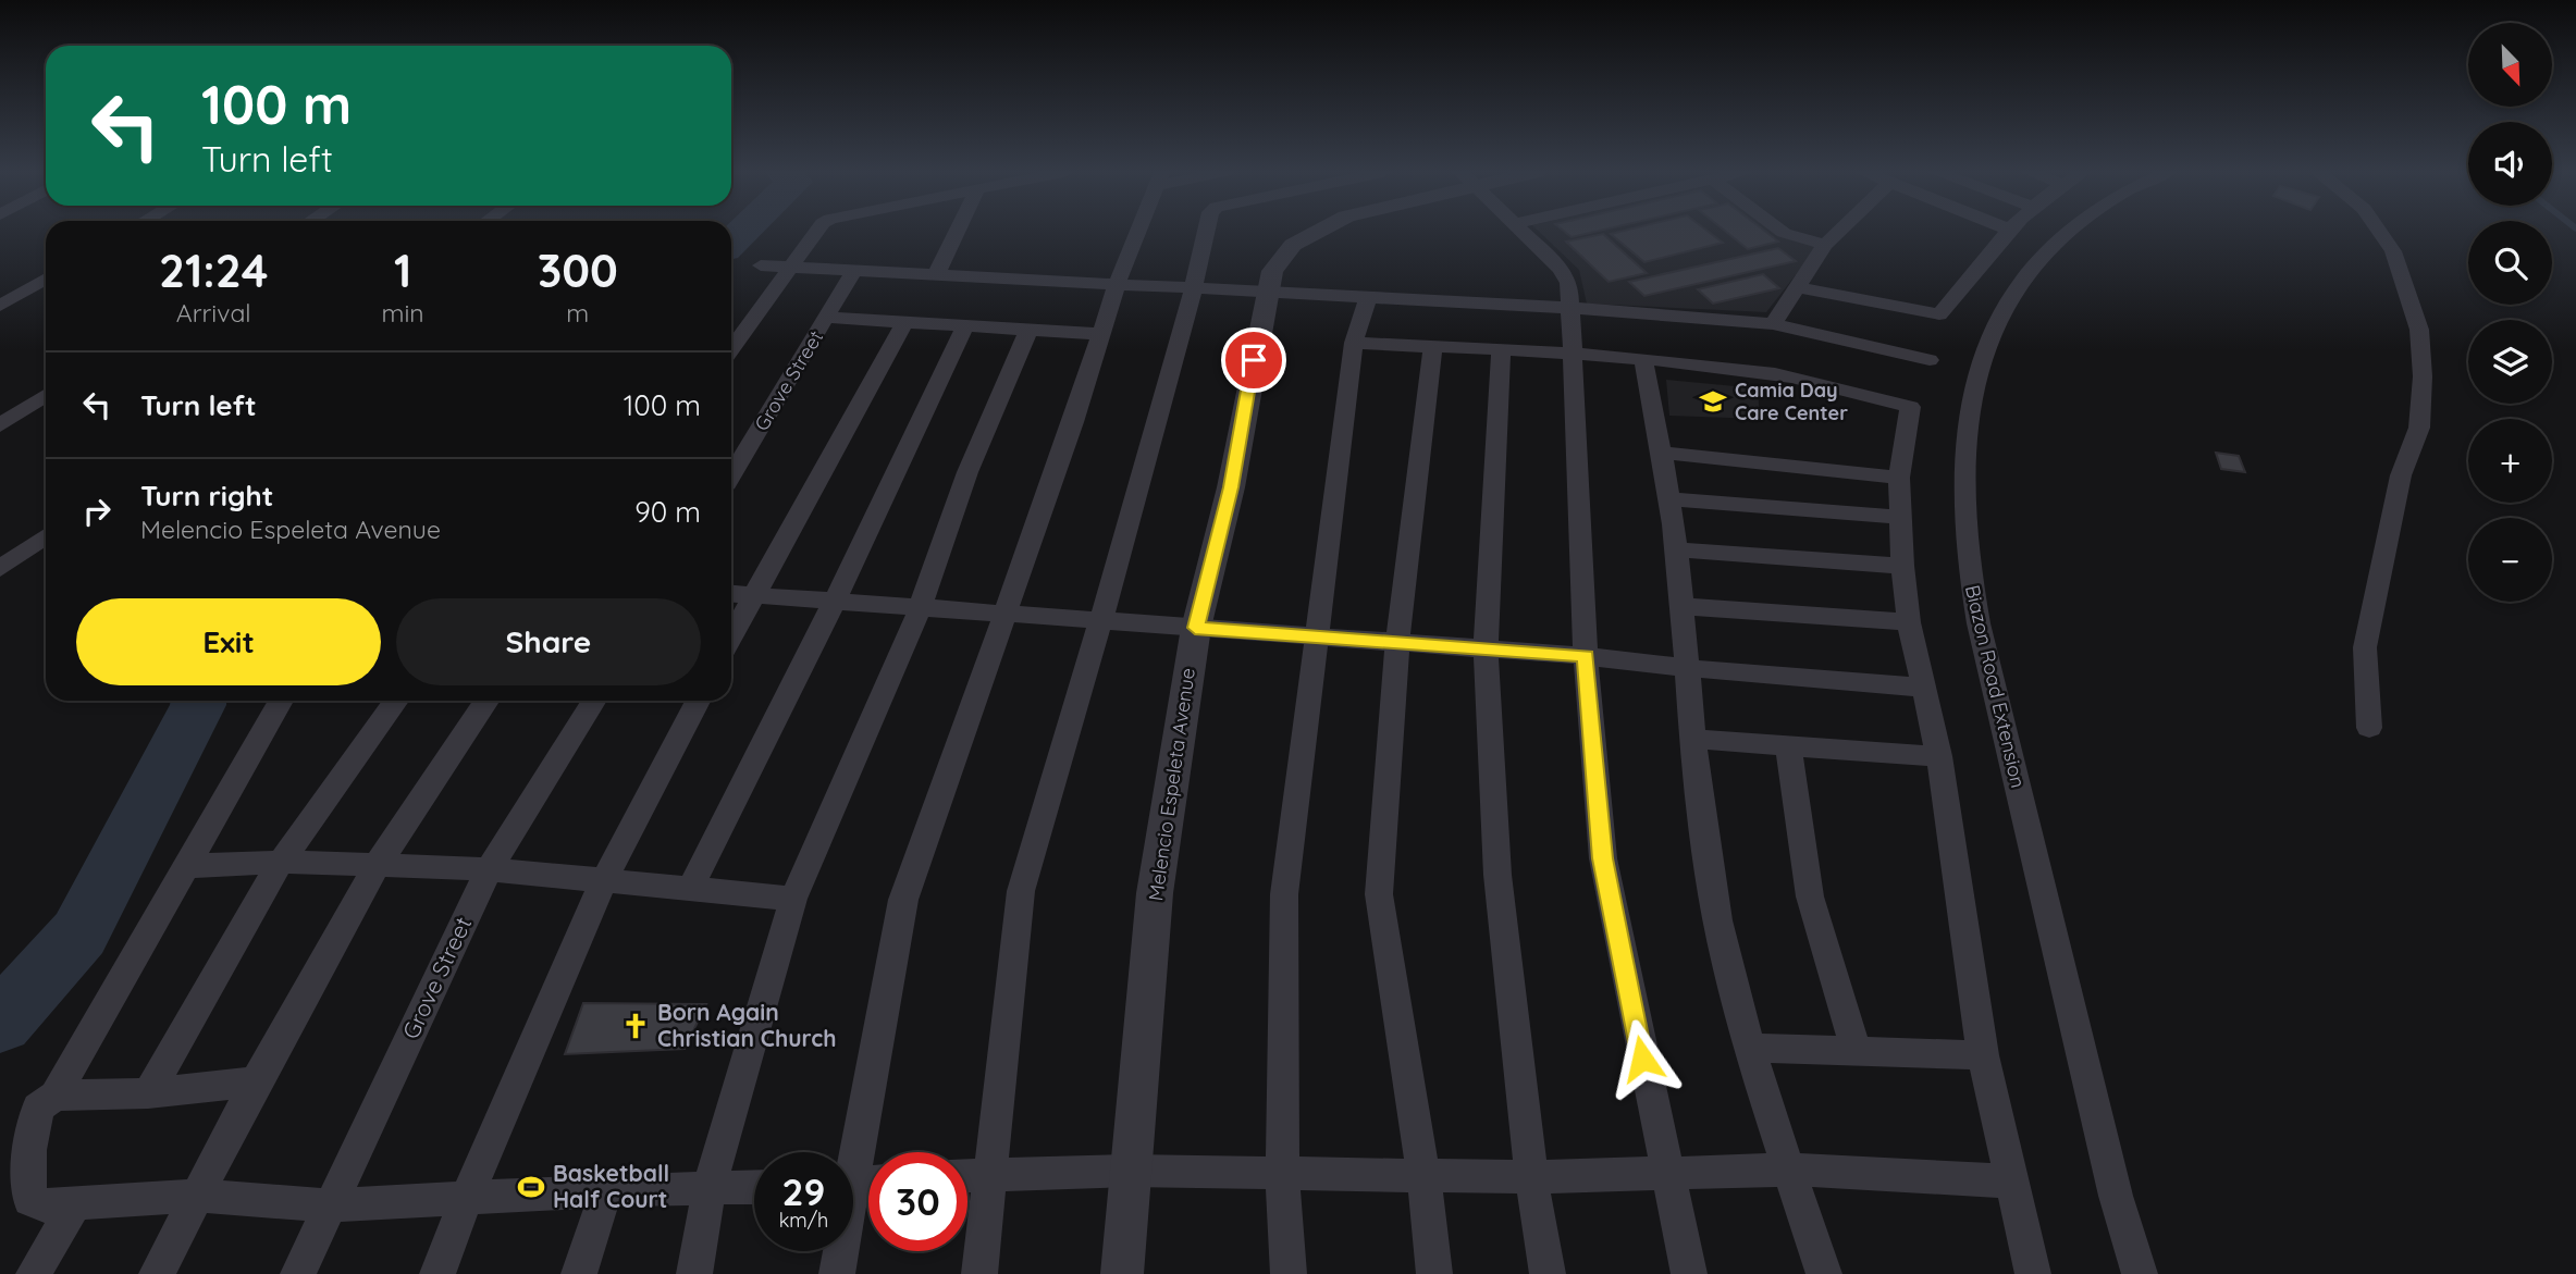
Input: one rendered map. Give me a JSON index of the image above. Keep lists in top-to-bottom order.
{
  "streets": {
    "street": ["Grove Street", "Biazon Road Extension", "Melencio Espeleta Avenue"]
  },
  "places": {
    "school or university": ["Camia Day Care Center"],
    "church": ["Born Again Christian Church"],
    "sports": ["Basketball Half Court"]
  },
  "north": "bottom right",
  "page": {
    "map_buttons": ["+", "−"],
    "turn": ["100 m", "Turn left"],
    "eta": [
      "21:24",
      "Arrival",
      "1",
      "min",
      "300",
      "m"
    ],
    "list": [
      {
        "name": "Turn left",
        "value": "100 m"
      },
      {
        "name": "Turn right",
        "note": "Melencio Espeleta Avenue",
        "value": "90 m"
      }
    ],
    "buttons": ["Exit", "Share"],
    "speed": "29 km/h",
    "limit": "30"
  }
}
